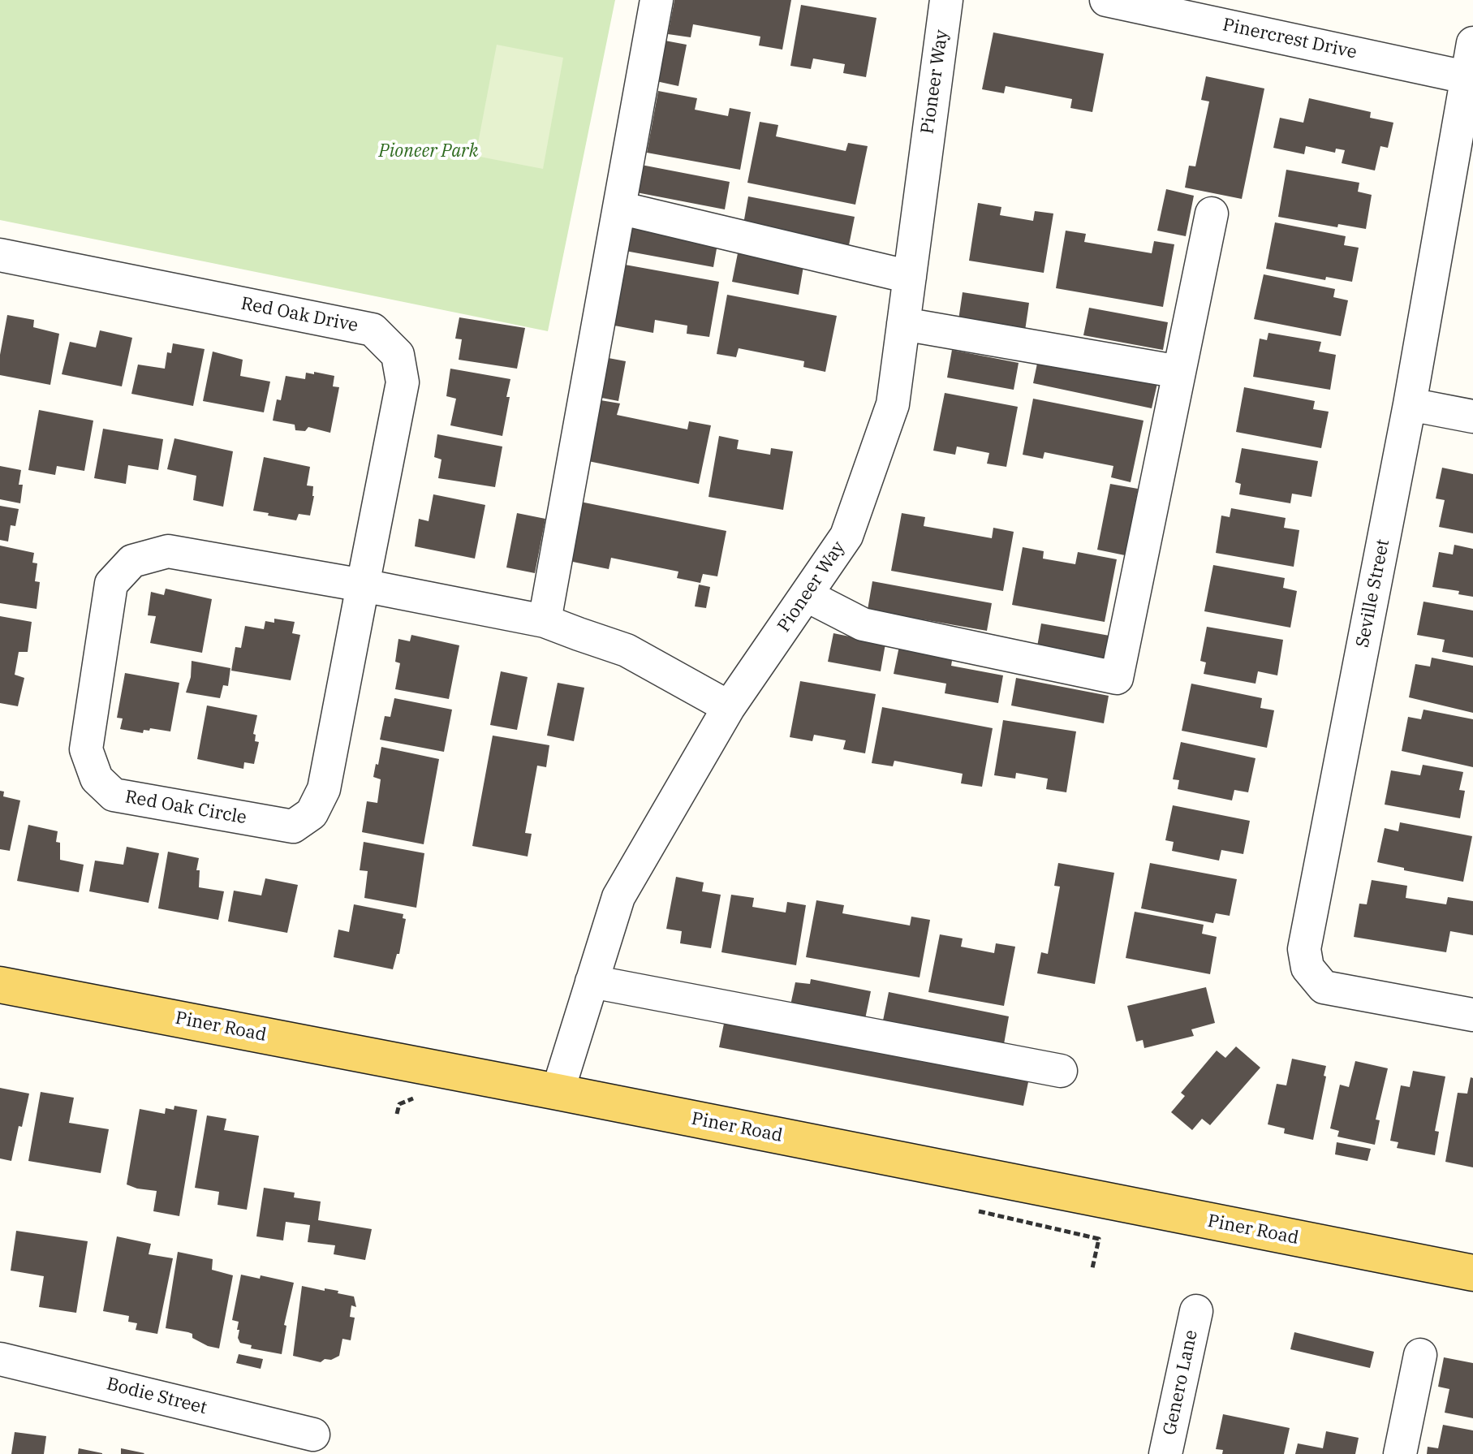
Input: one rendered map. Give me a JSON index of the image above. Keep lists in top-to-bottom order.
{
  "streets": {
    "main road": ["Piner Road"],
    "street": [
      "Pinercrest Drive",
      "Pioneer Way",
      "Red Oak Drive",
      "Seville Street",
      "Red Oak Circle",
      "Genero Lane",
      "Bodie Street"
    ]
  },
  "crossings": [
    ["Pinercrest Drive", "Seville Street"],
    ["Pioneer Way", "Red Oak Circle"],
    ["Pioneer Way", "Piner Road"],
    ["Red Oak Drive", "Red Oak Circle"]
  ],
  "parks": ["Pioneer Park"]
}
